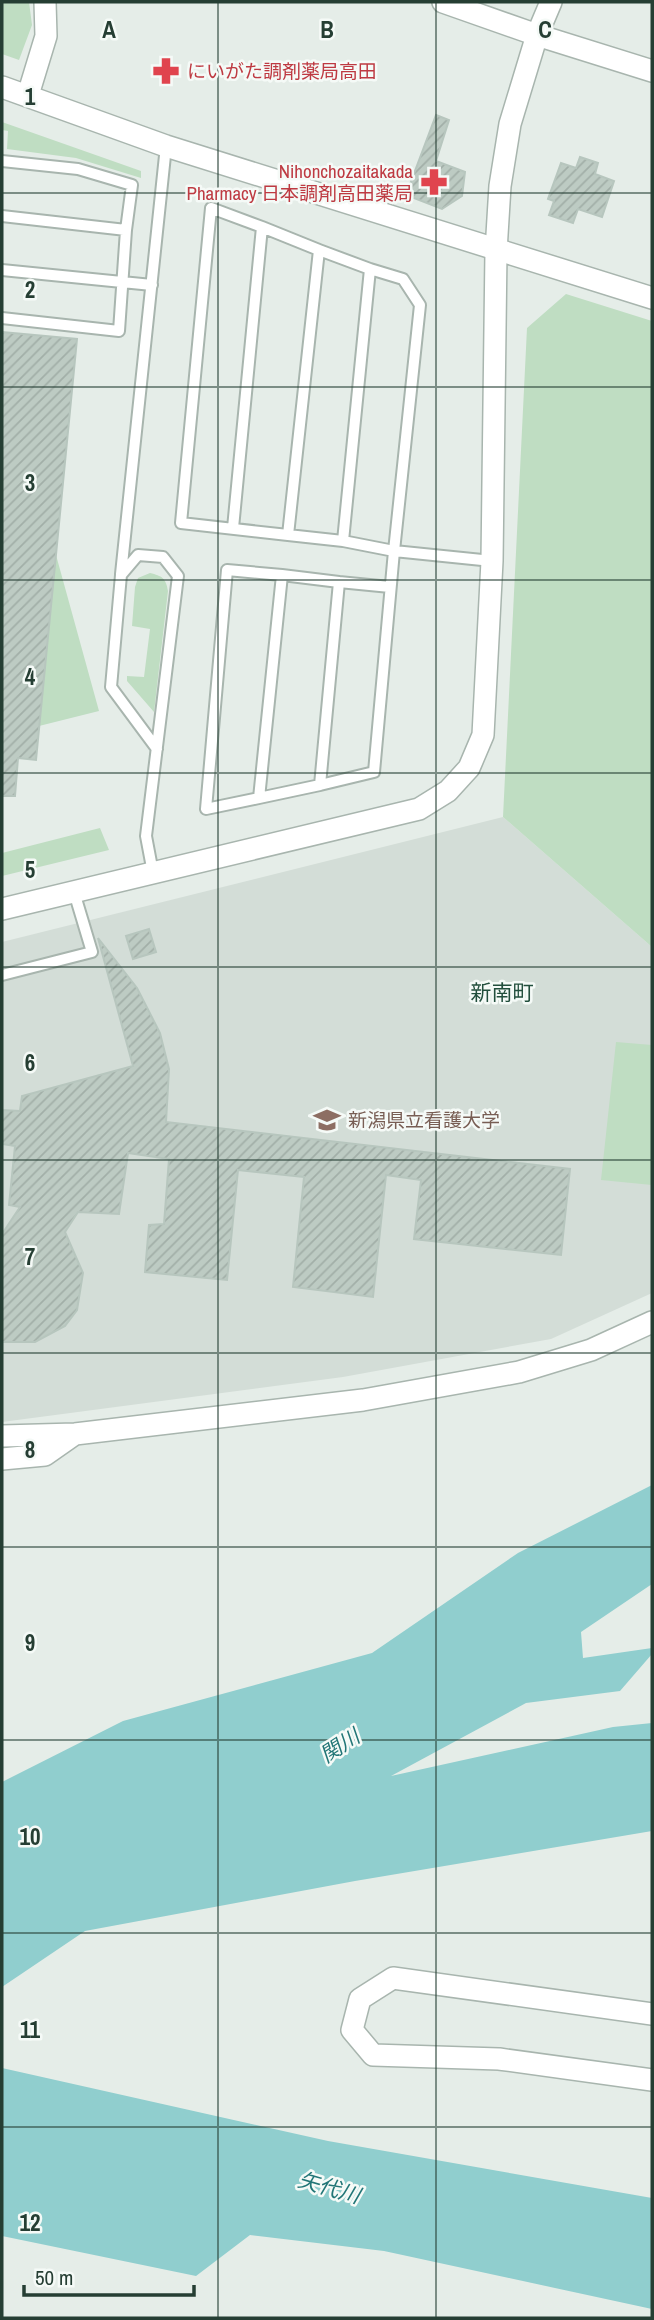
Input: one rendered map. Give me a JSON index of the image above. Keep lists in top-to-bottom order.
{
  "districts": ["新南町"],
  "water": ["関川", "矢代川"],
  "places": {
    "pharmacy": ["にいがた調剤薬局高田", "Nihonchozaitakada Pharmacy 日本調剤高田薬局"],
    "school or university": ["新潟県立看護大学"]
  },
  "scale_bar": "50 m",
  "grid": {
    "columns": ["A", "B", "C"],
    "rows": [
      "1",
      "2",
      "3",
      "4",
      "5",
      "6",
      "7",
      "8",
      "9",
      "10",
      "11",
      "12"
    ]
  }
}
